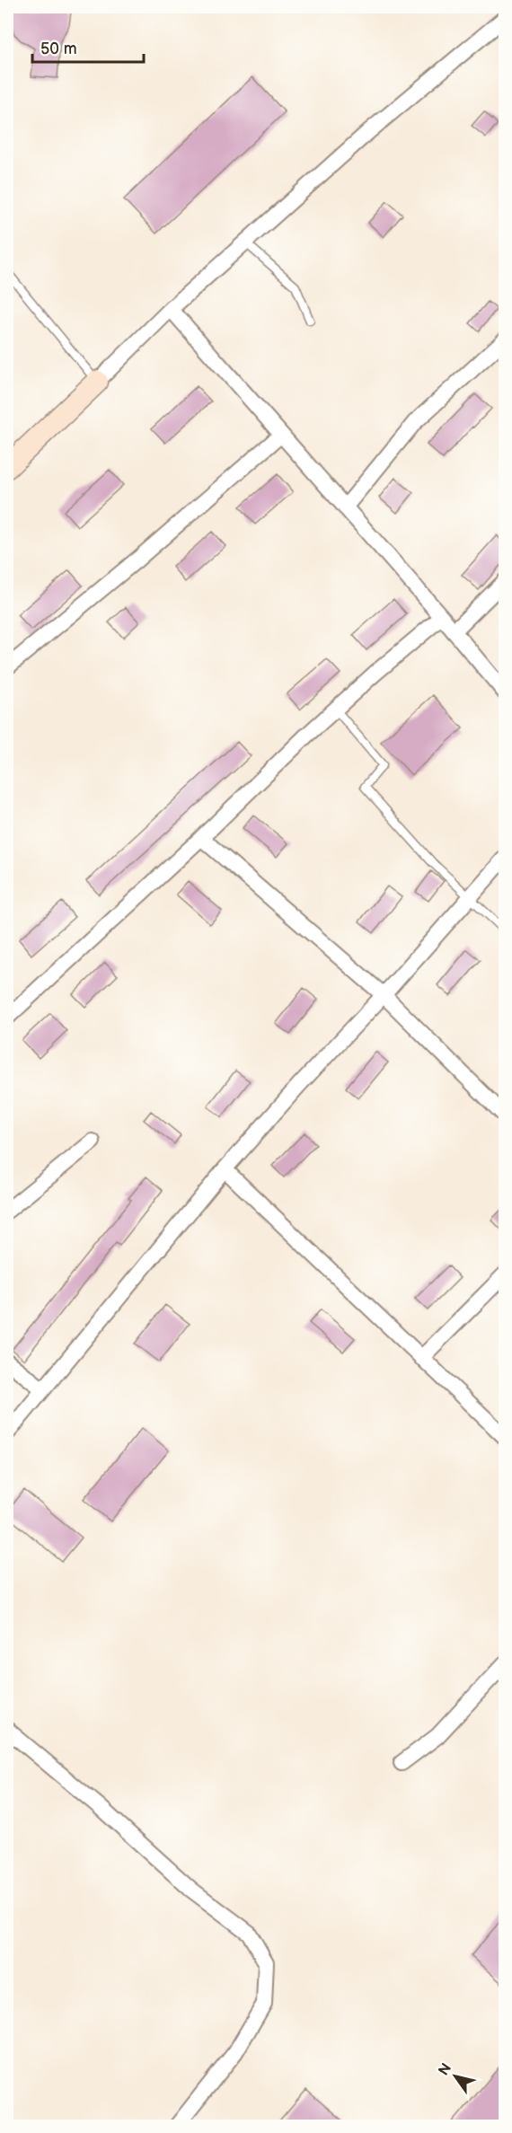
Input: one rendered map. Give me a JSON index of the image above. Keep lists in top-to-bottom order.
{
  "scale_bar": "50 m",
  "north": "top left"
}
